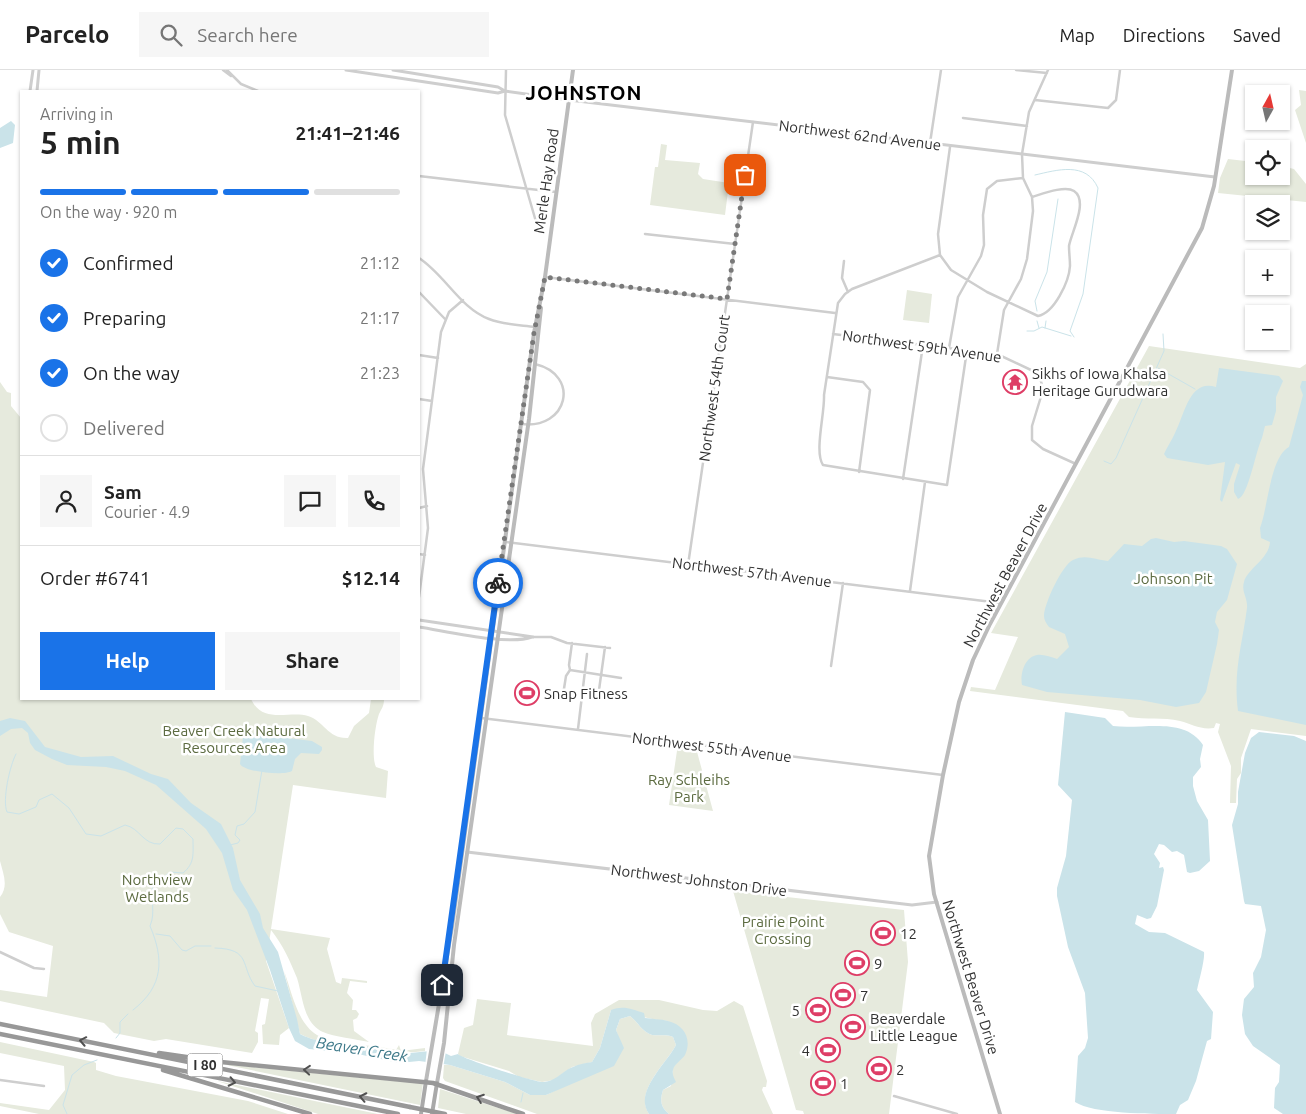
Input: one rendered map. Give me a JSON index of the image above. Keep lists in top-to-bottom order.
{
  "streets": {
    "highway": ["I 80"],
    "main road": ["Merle Hay Road", "Northwest Beaver Drive"],
    "street": [
      "Northwest 62nd Avenue",
      "Northwest 59th Avenue",
      "Northwest 54th Court",
      "Northwest 57th Avenue",
      "Northwest 55th Avenue",
      "Northwest Johnston Drive"
    ]
  },
  "crossings": [
    ["Northwest 62nd Avenue", "Merle Hay Road"],
    ["Northwest 62nd Avenue", "Northwest 54th Court"],
    ["Northwest 62nd Avenue", "Northwest Beaver Drive"],
    ["Merle Hay Road", "Northwest 57th Avenue"],
    ["Merle Hay Road", "Northwest 55th Avenue"],
    ["Merle Hay Road", "Northwest Johnston Drive"],
    ["Northwest 59th Avenue", "Northwest Beaver Drive"],
    ["Northwest 54th Court", "Northwest 57th Avenue"],
    ["Northwest 57th Avenue", "Northwest Beaver Drive"],
    ["Northwest Beaver Drive", "Northwest 55th Avenue"],
    ["Northwest Beaver Drive", "Northwest Johnston Drive"]
  ],
  "districts": ["JOHNSTON"],
  "water": ["Beaver Creek"],
  "parks": [
    "Johnson Pit",
    "Beaver Creek Natural Resources Area",
    "Ray Schleihs Park",
    "Northview Wetlands",
    "Prairie Point Crossing"
  ],
  "places": {
    "temple": ["Sikhs of Iowa Khalsa Heritage Gurudwara"],
    "sports": [
      "Snap Fitness",
      "12",
      "9",
      "7",
      "5",
      "Beaverdale Little League",
      "4",
      "2",
      "1"
    ]
  },
  "north": "top",
  "page": {
    "header": "Parcelo",
    "search": "Search here",
    "nav": ["Map", "Directions", "Saved"],
    "map_buttons": ["+", "−"],
    "heading": ["5 min", "Arriving in", "21:41–21:46"],
    "panel": [
      "Sam",
      "Courier · 4.9",
      "Order #6741",
      "$12.14"
    ],
    "bar": "On the way · 920 m",
    "list": [
      ["Confirmed", "21:12"],
      ["Preparing", "21:17"],
      ["On the way", "21:23"],
      "Delivered"
    ],
    "buttons": ["Help", "Share"]
  }
}
